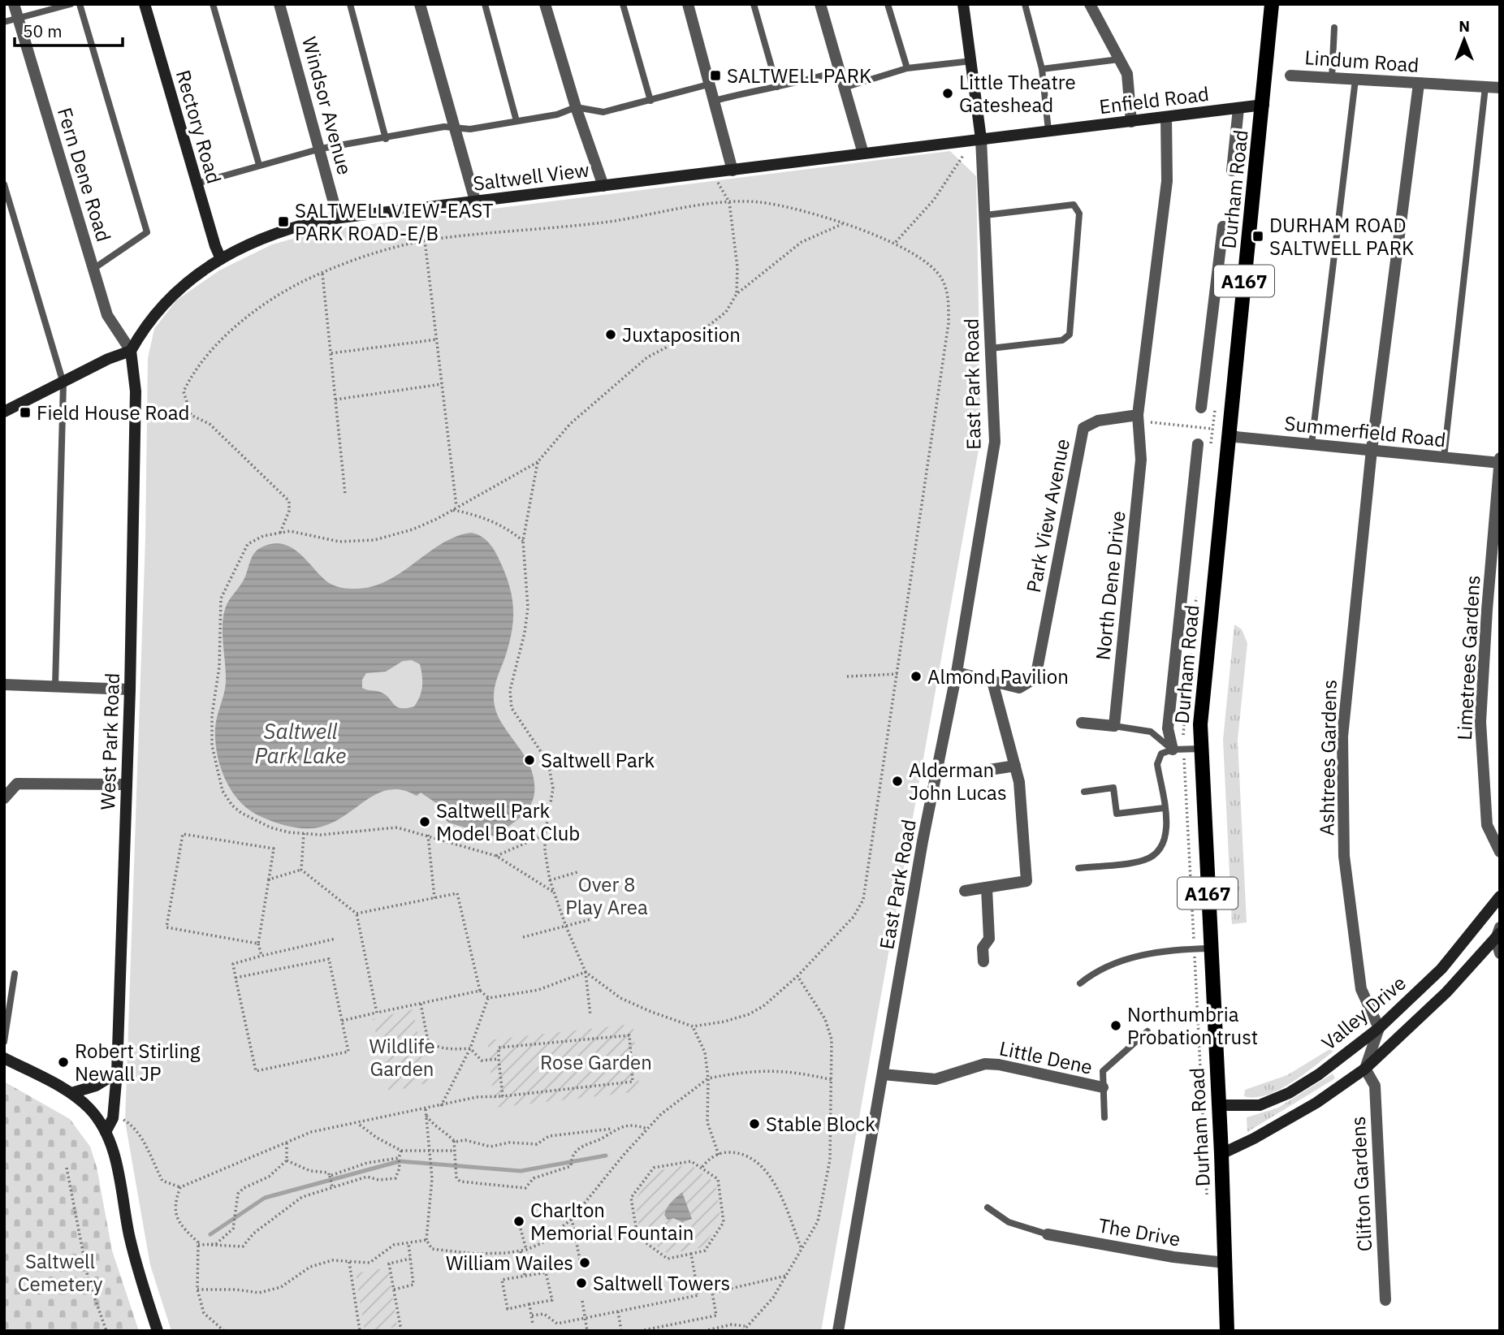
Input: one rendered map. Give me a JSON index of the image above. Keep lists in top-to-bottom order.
{
  "streets": {
    "main road": ["Durham Road", "A167"],
    "street": [
      "Lindum Road",
      "Enfield Road",
      "Windsor Avenue",
      "Rectory Road",
      "Fern Dene Road",
      "Saltwell View",
      "East Park Road",
      "Summerfield Road",
      "Park View Avenue",
      "North Dene Drive",
      "Limetrees Gardens",
      "West Park Road",
      "Ashtrees Gardens",
      "Valley Drive",
      "Little Dene",
      "Clifton Gardens",
      "The Drive"
    ]
  },
  "crossings": [
    ["Lindum Road", "Ashtrees Gardens"],
    ["Enfield Road", "Saltwell View"],
    ["Enfield Road", "Durham Road"],
    ["Enfield Road", "East Park Road"],
    ["Windsor Avenue", "Saltwell View"],
    ["Rectory Road", "Saltwell View"],
    ["Fern Dene Road", "Saltwell View"],
    ["Fern Dene Road", "West Park Road"],
    ["Saltwell View", "East Park Road"],
    ["Saltwell View", "West Park Road"],
    ["Durham Road", "Summerfield Road"],
    ["Durham Road", "Valley Drive"],
    ["Durham Road", "The Drive"],
    ["East Park Road", "Park View Avenue"],
    ["East Park Road", "Little Dene"],
    ["Summerfield Road", "Limetrees Gardens"],
    ["Summerfield Road", "Ashtrees Gardens"],
    ["Park View Avenue", "North Dene Drive"],
    ["Ashtrees Gardens", "Valley Drive"],
    ["Valley Drive", "Clifton Gardens"]
  ],
  "water": ["Saltwell Park Lake"],
  "parks": [
    "Over 8 Play Area",
    "Wildlife Garden",
    "Rose Garden",
    "Saltwell Cemetery"
  ],
  "places": {
    "transit": [
      "SALTWELL PARK",
      "SALTWELL VIEW-EAST PARK ROAD-E/B",
      "DURHAM ROAD SALTWELL PARK",
      "Field House Road"
    ],
    "other": [
      "Little Theatre Gateshead",
      "Juxtaposition",
      "Almond Pavilion",
      "Saltwell Park",
      "Alderman John Lucas",
      "Saltwell Park Model Boat Club",
      "Northumbria Probation trust",
      "Robert Stirling Newall JP",
      "Stable Block",
      "Charlton Memorial Fountain",
      "William Wailes",
      "Saltwell Towers"
    ]
  },
  "scale_bar": "50 m",
  "north": "top"
}
